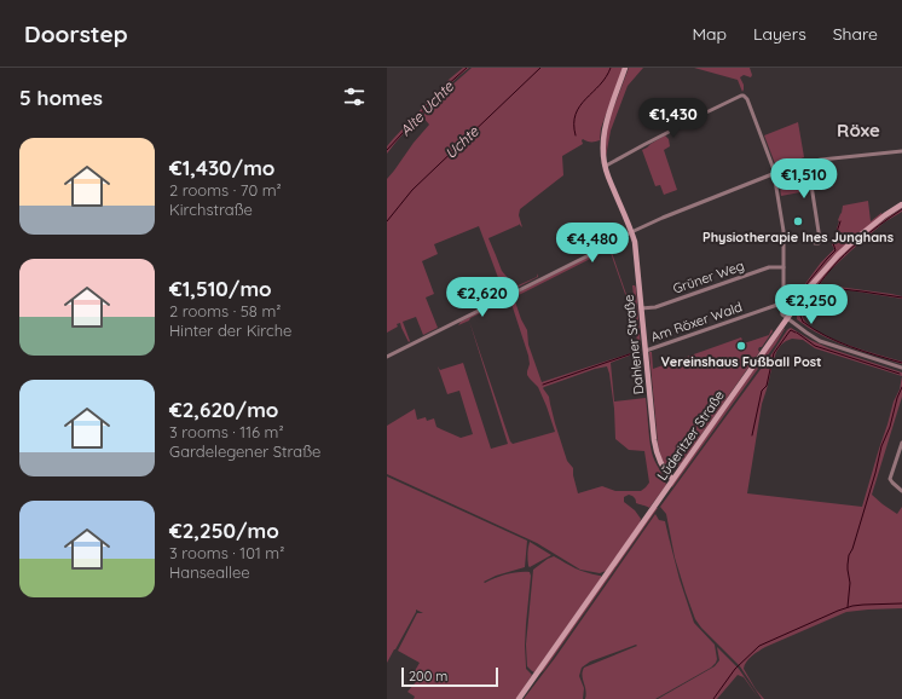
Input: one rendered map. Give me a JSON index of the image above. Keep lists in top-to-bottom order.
{
  "streets": {
    "main road": ["Dahlener Straße", "Lüderitzer Straße"],
    "street": ["Grüner Weg", "Am Röxer Wald"]
  },
  "crossings": [
    ["Grüner Weg", "Dahlener Straße"],
    ["Am Röxer Wald", "Dahlener Straße"],
    ["Dahlener Straße", "Lüderitzer Straße"]
  ],
  "districts": ["Röxe"],
  "water": ["Alte Uchte", "Uchte"],
  "places": ["Physiotherapie Ines Junghans", "Vereinshaus Fußball Post"],
  "scale_bar": "200 m",
  "page": {
    "header": "Doorstep",
    "nav": ["Map", "Layers", "Share"],
    "heading": "5 homes",
    "price": [
      "€1,430",
      "€1,510",
      "€4,480",
      "€2,620",
      "€2,250"
    ],
    "list": [
      {
        "name": "€1,430/mo",
        "note": "2 rooms · 70 m² · Kirchstraße"
      },
      {
        "name": "€1,510/mo",
        "note": "2 rooms · 58 m² · Hinter der Kirche"
      },
      {
        "name": "€2,620/mo",
        "note": "3 rooms · 116 m² · Gardelegener Straße"
      },
      {
        "name": "€2,250/mo",
        "note": "3 rooms · 101 m² · Hanseallee"
      }
    ],
    "scale": "200 m"
  }
}
